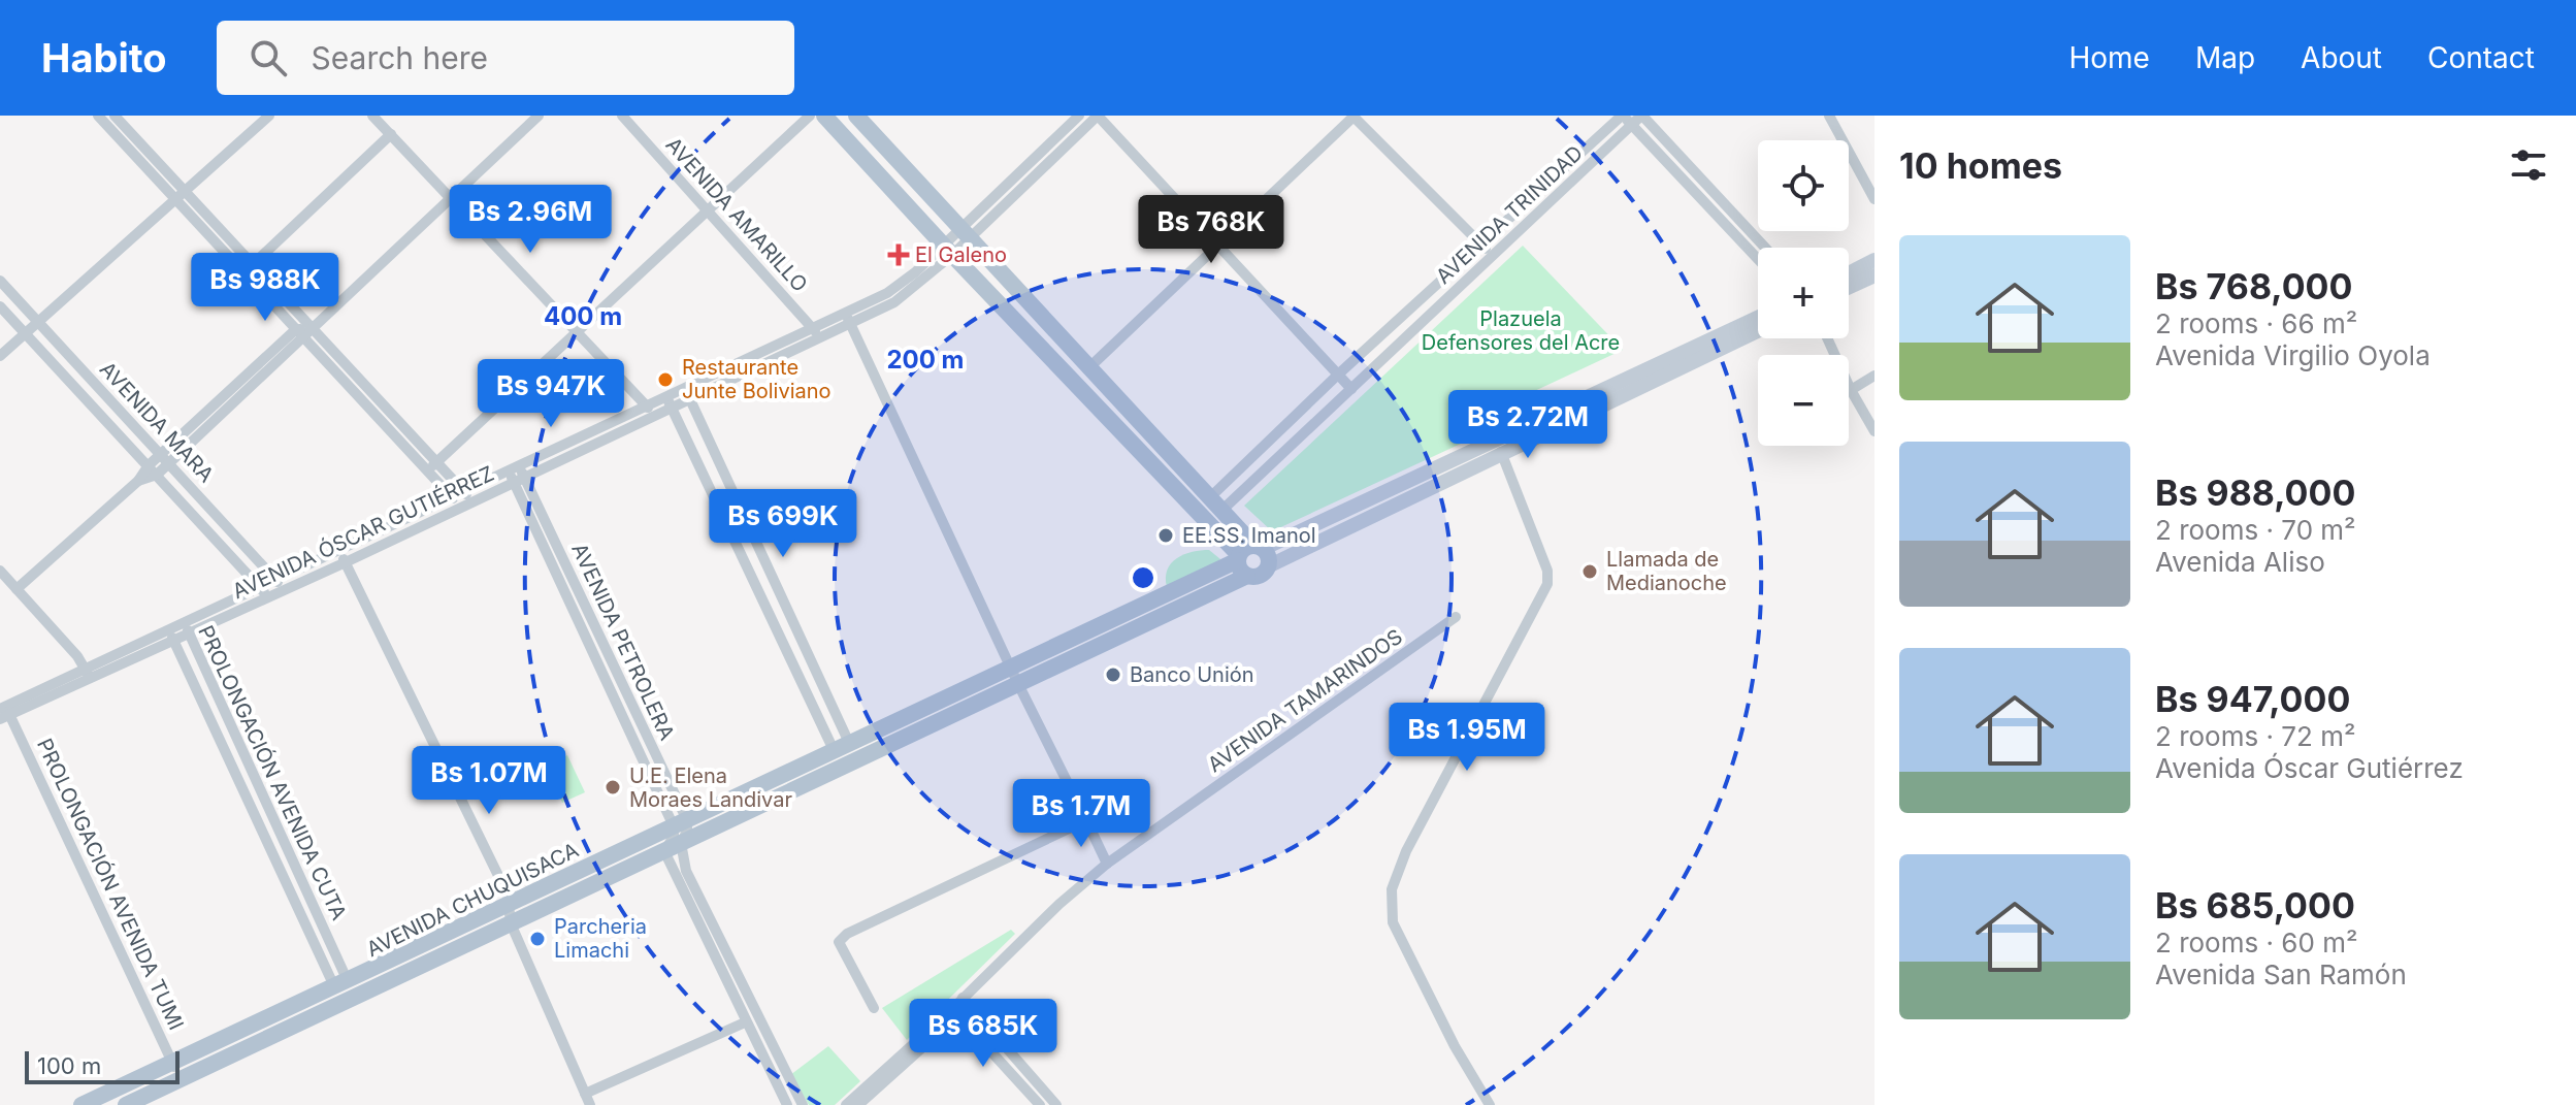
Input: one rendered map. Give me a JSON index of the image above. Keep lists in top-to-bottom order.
{
  "streets": {
    "main road": ["AVENIDA CHUQUISACA"],
    "street": [
      "AVENIDA AMARILLO",
      "AVENIDA TRINIDAD",
      "AVENIDA MARA",
      "AVENIDA ÓSCAR GUTIÉRREZ",
      "AVENIDA PETROLERA",
      "AVENIDA TAMARINDOS",
      "PROLONGACIÓN AVENIDA CUTA",
      "PROLONGACIÓN AVENIDA TUMI"
    ]
  },
  "crossings": [
    ["AVENIDA AMARILLO", "AVENIDA ÓSCAR GUTIÉRREZ"],
    ["AVENIDA MARA", "AVENIDA ÓSCAR GUTIÉRREZ"],
    ["AVENIDA ÓSCAR GUTIÉRREZ", "AVENIDA PETROLERA"],
    ["AVENIDA ÓSCAR GUTIÉRREZ", "PROLONGACIÓN AVENIDA CUTA"],
    ["AVENIDA ÓSCAR GUTIÉRREZ", "PROLONGACIÓN AVENIDA TUMI"],
    ["AVENIDA PETROLERA", "AVENIDA CHUQUISACA"],
    ["PROLONGACIÓN AVENIDA CUTA", "AVENIDA CHUQUISACA"],
    ["PROLONGACIÓN AVENIDA TUMI", "AVENIDA CHUQUISACA"]
  ],
  "parks": ["Plazuela Defensores del Acre"],
  "places": {
    "health": ["El Galeno"],
    "other": [
      "Restaurante Junte Boliviano",
      "EE.SS. Imanol",
      "Llamada de Medianoche",
      "Banco Unión",
      "U.E. Elena Moraes Landivar",
      "Parcheria Limachi"
    ]
  },
  "scale_bar": "100 m",
  "page": {
    "header": "Habito",
    "search": "Search here",
    "nav": [
      "Home",
      "Map",
      "About",
      "Contact"
    ],
    "heading": "10 homes",
    "map_buttons": ["+", "−"],
    "price": [
      "Bs 2.96M",
      "Bs 768K",
      "Bs 988K",
      "Bs 947K",
      "Bs 2.72M",
      "Bs 699K",
      "Bs 1.95M",
      "Bs 1.07M",
      "Bs 1.7M",
      "Bs 685K"
    ],
    "list": [
      {
        "name": "Bs 768,000",
        "note": "2 rooms · 66 m² · Avenida Virgilio Oyola"
      },
      {
        "name": "Bs 988,000",
        "note": "2 rooms · 70 m² · Avenida Aliso"
      },
      {
        "name": "Bs 947,000",
        "note": "2 rooms · 72 m² · Avenida Óscar Gutiérrez"
      },
      {
        "name": "Bs 685,000",
        "note": "2 rooms · 60 m² · Avenida San Ramón"
      }
    ],
    "scale": "100 m"
  },
  "rings": ["400 m", "200 m"]
}
